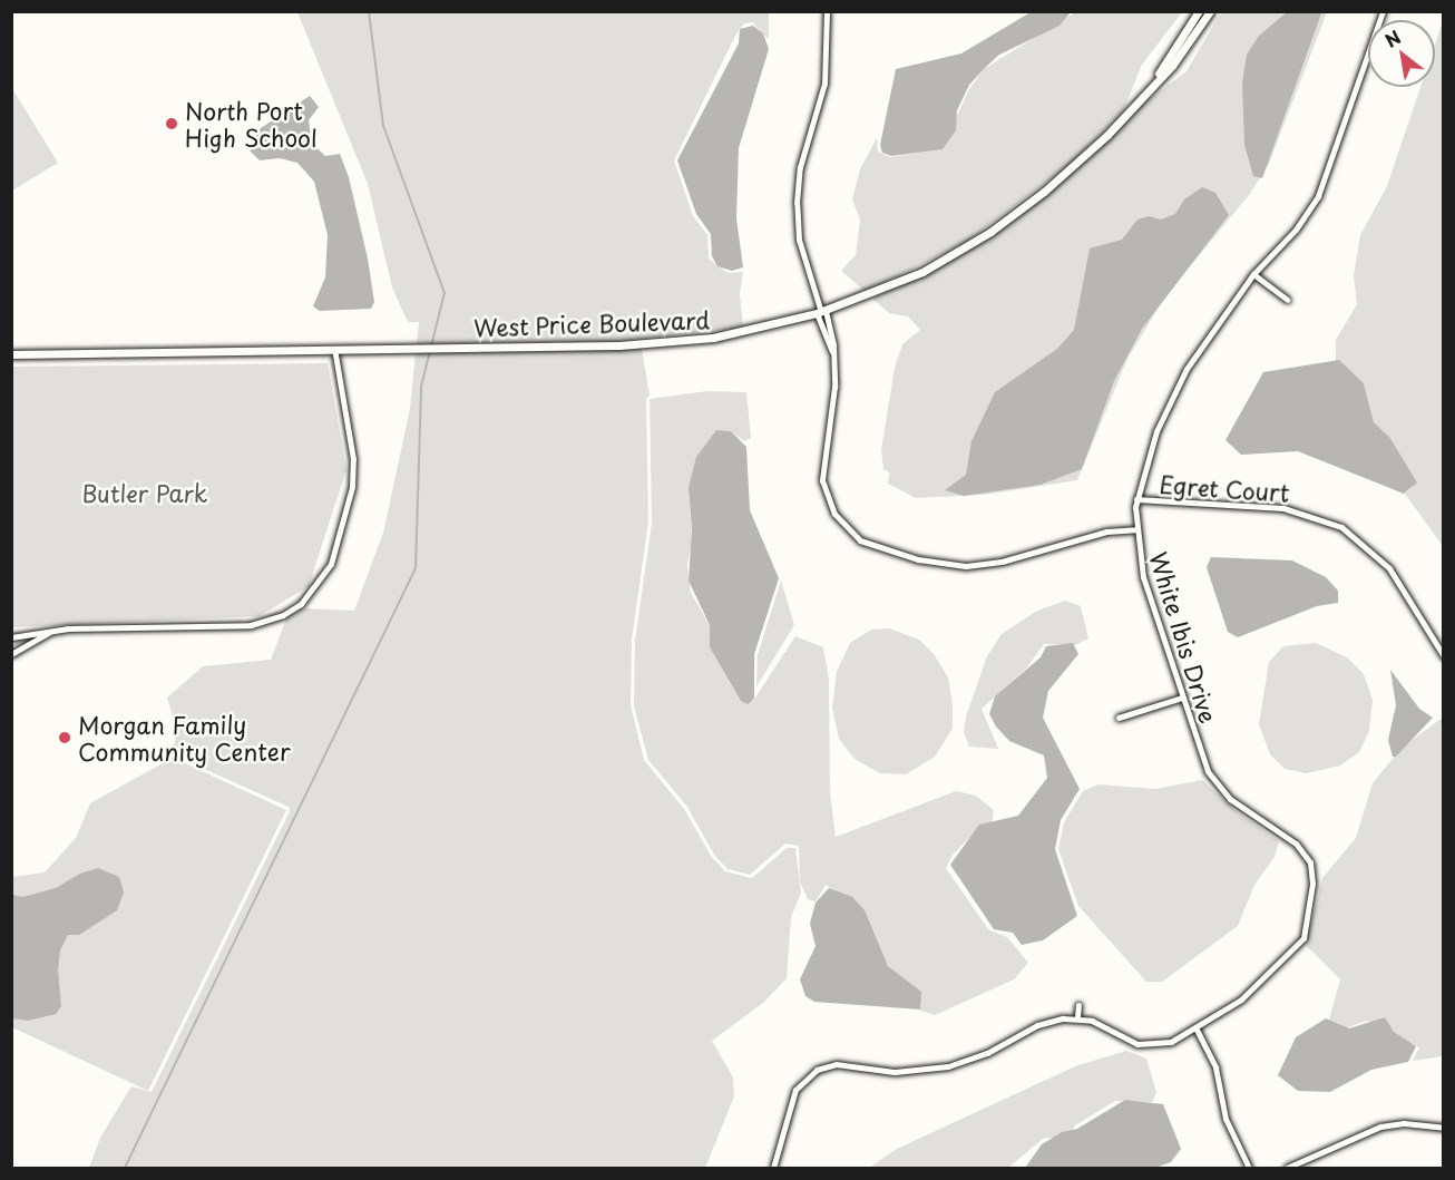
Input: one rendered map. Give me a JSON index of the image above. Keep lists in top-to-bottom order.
{
  "streets": {
    "street": ["West Price Boulevard", "Egret Court", "White Ibis Drive"]
  },
  "crossings": [
    ["Egret Court", "White Ibis Drive"]
  ],
  "parks": ["Butler Park"],
  "places": ["North Port High School", "Morgan Family Community Center"],
  "north": "top left"
}
